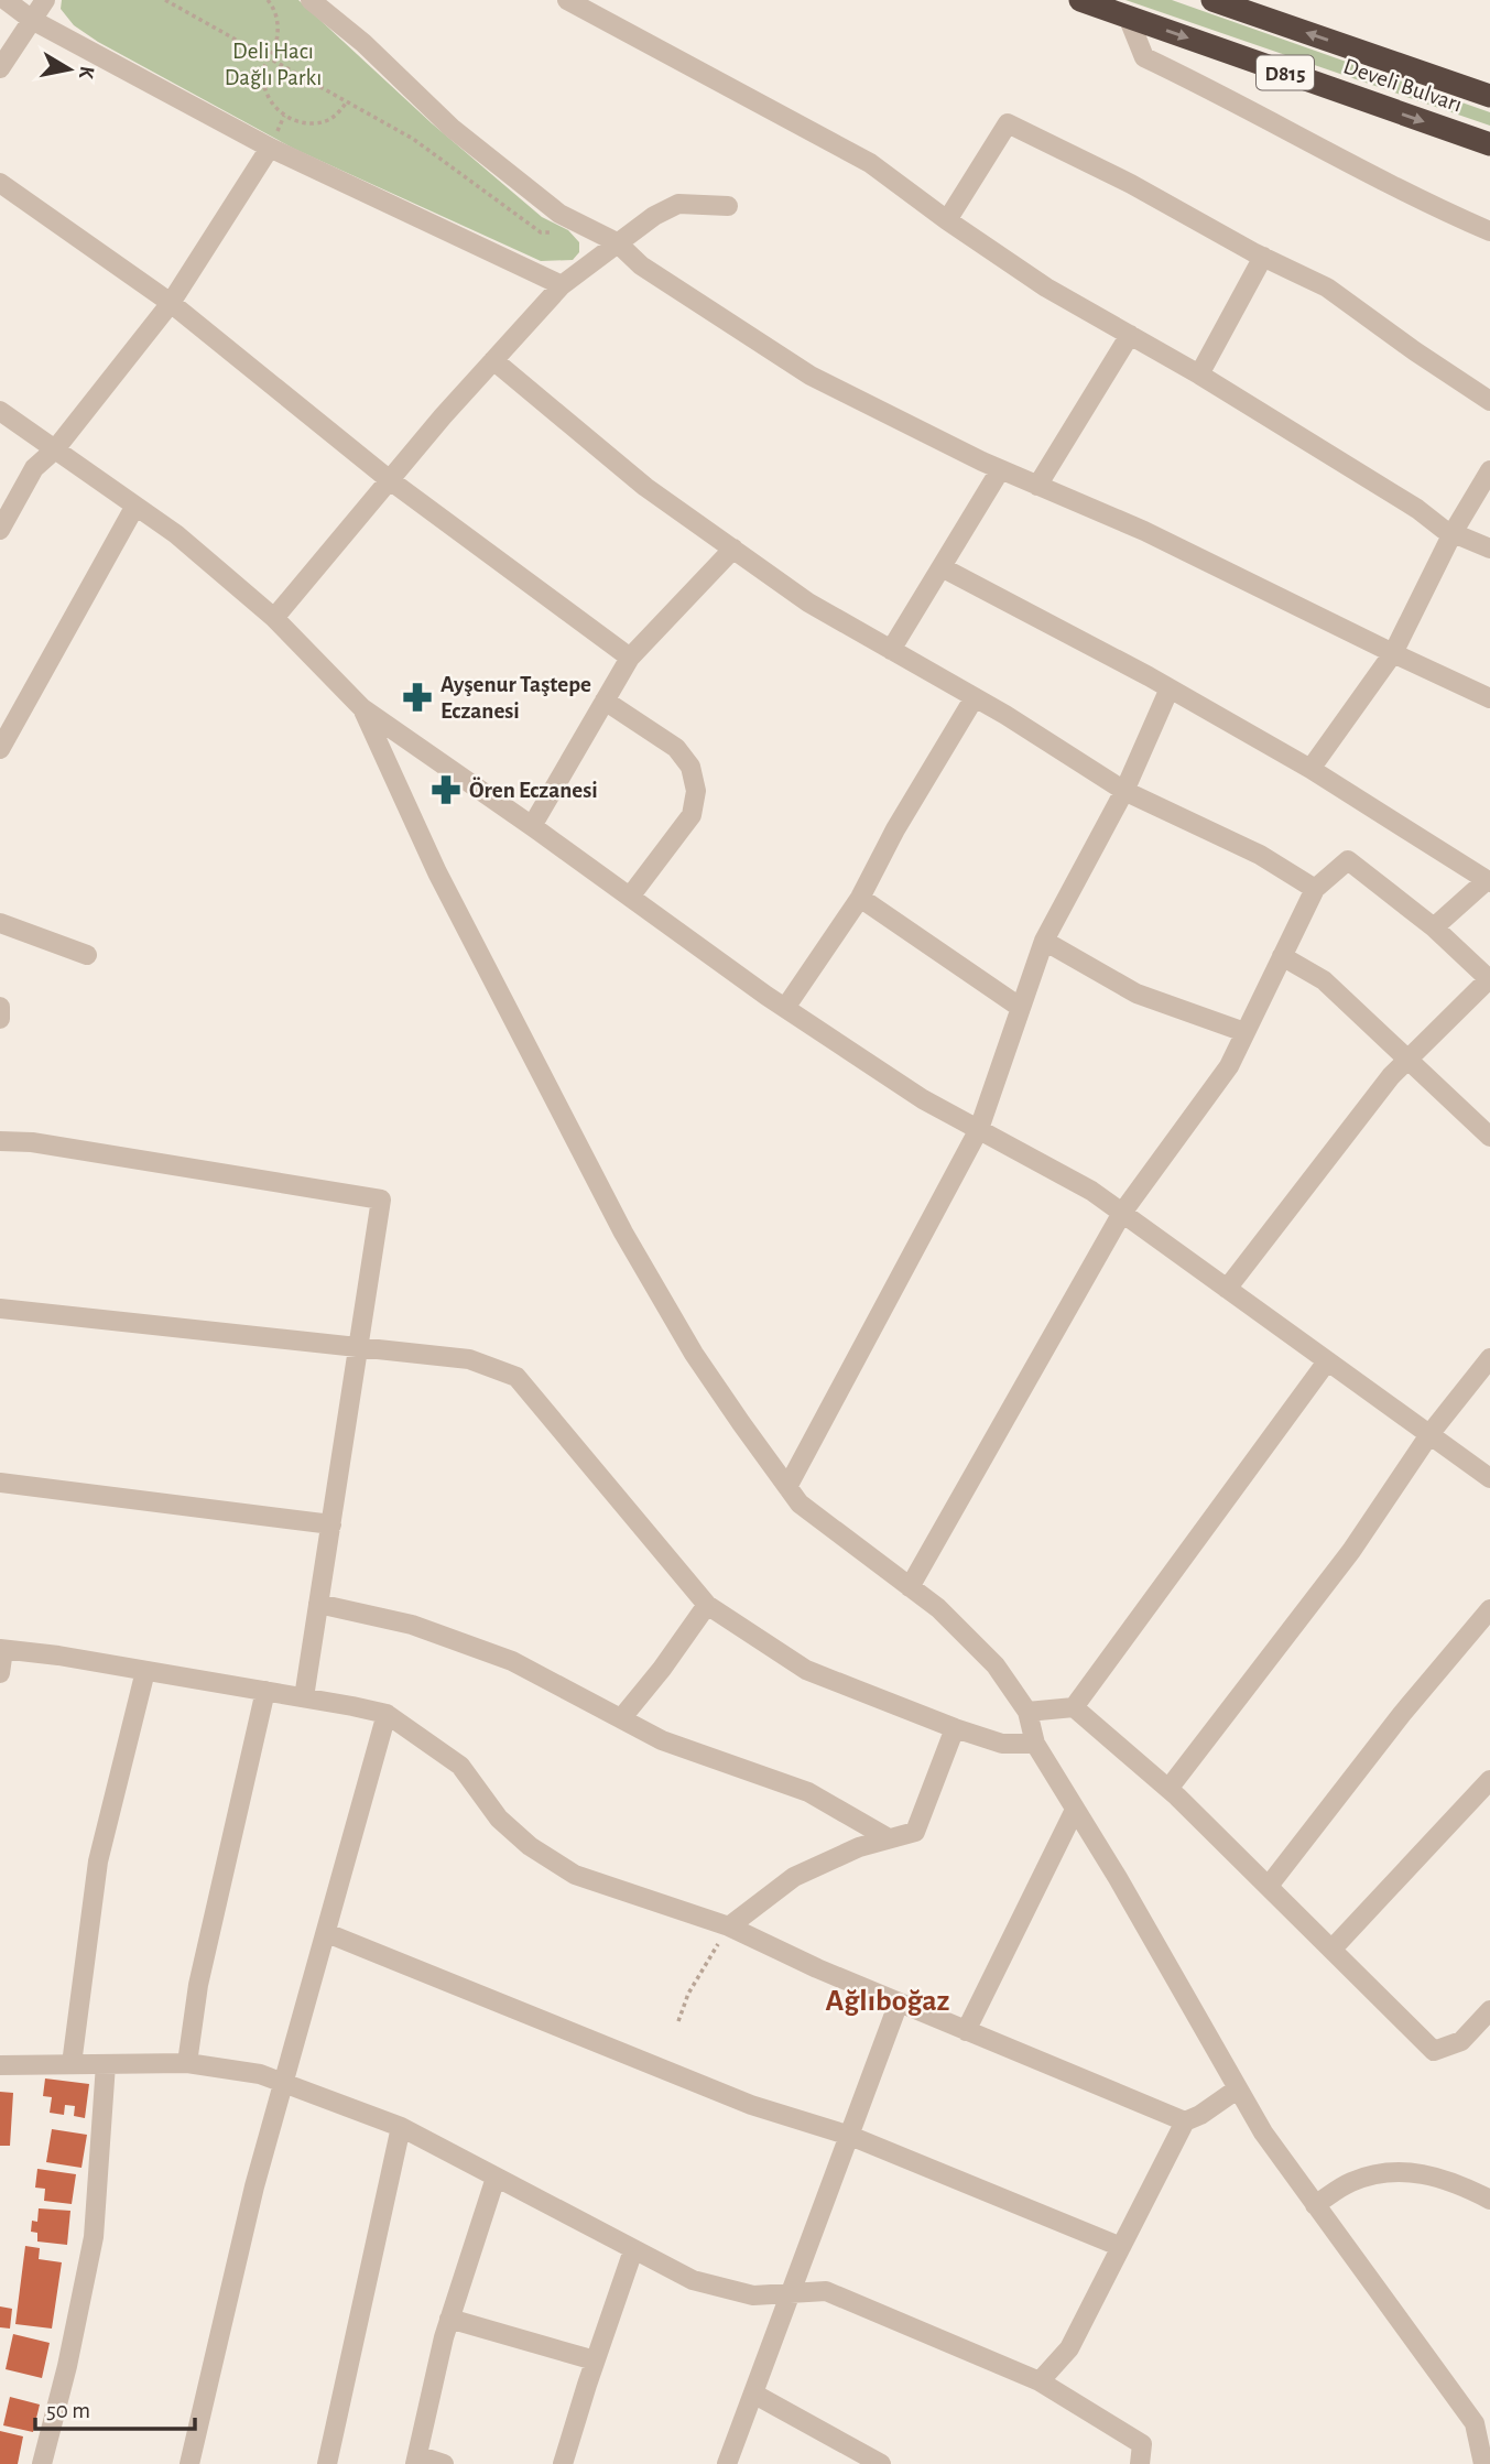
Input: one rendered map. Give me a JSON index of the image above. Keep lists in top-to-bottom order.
{
  "streets": {
    "highway": ["D815", "Develi Bulvarı"]
  },
  "districts": ["Ağlıboğaz"],
  "parks": ["Deli Hacı Dağlı Parkı"],
  "places": {
    "pharmacy": ["Ayşenur Taştepe Eczanesi", "Ören Eczanesi"]
  },
  "scale_bar": "50 m",
  "north": "right"
}
